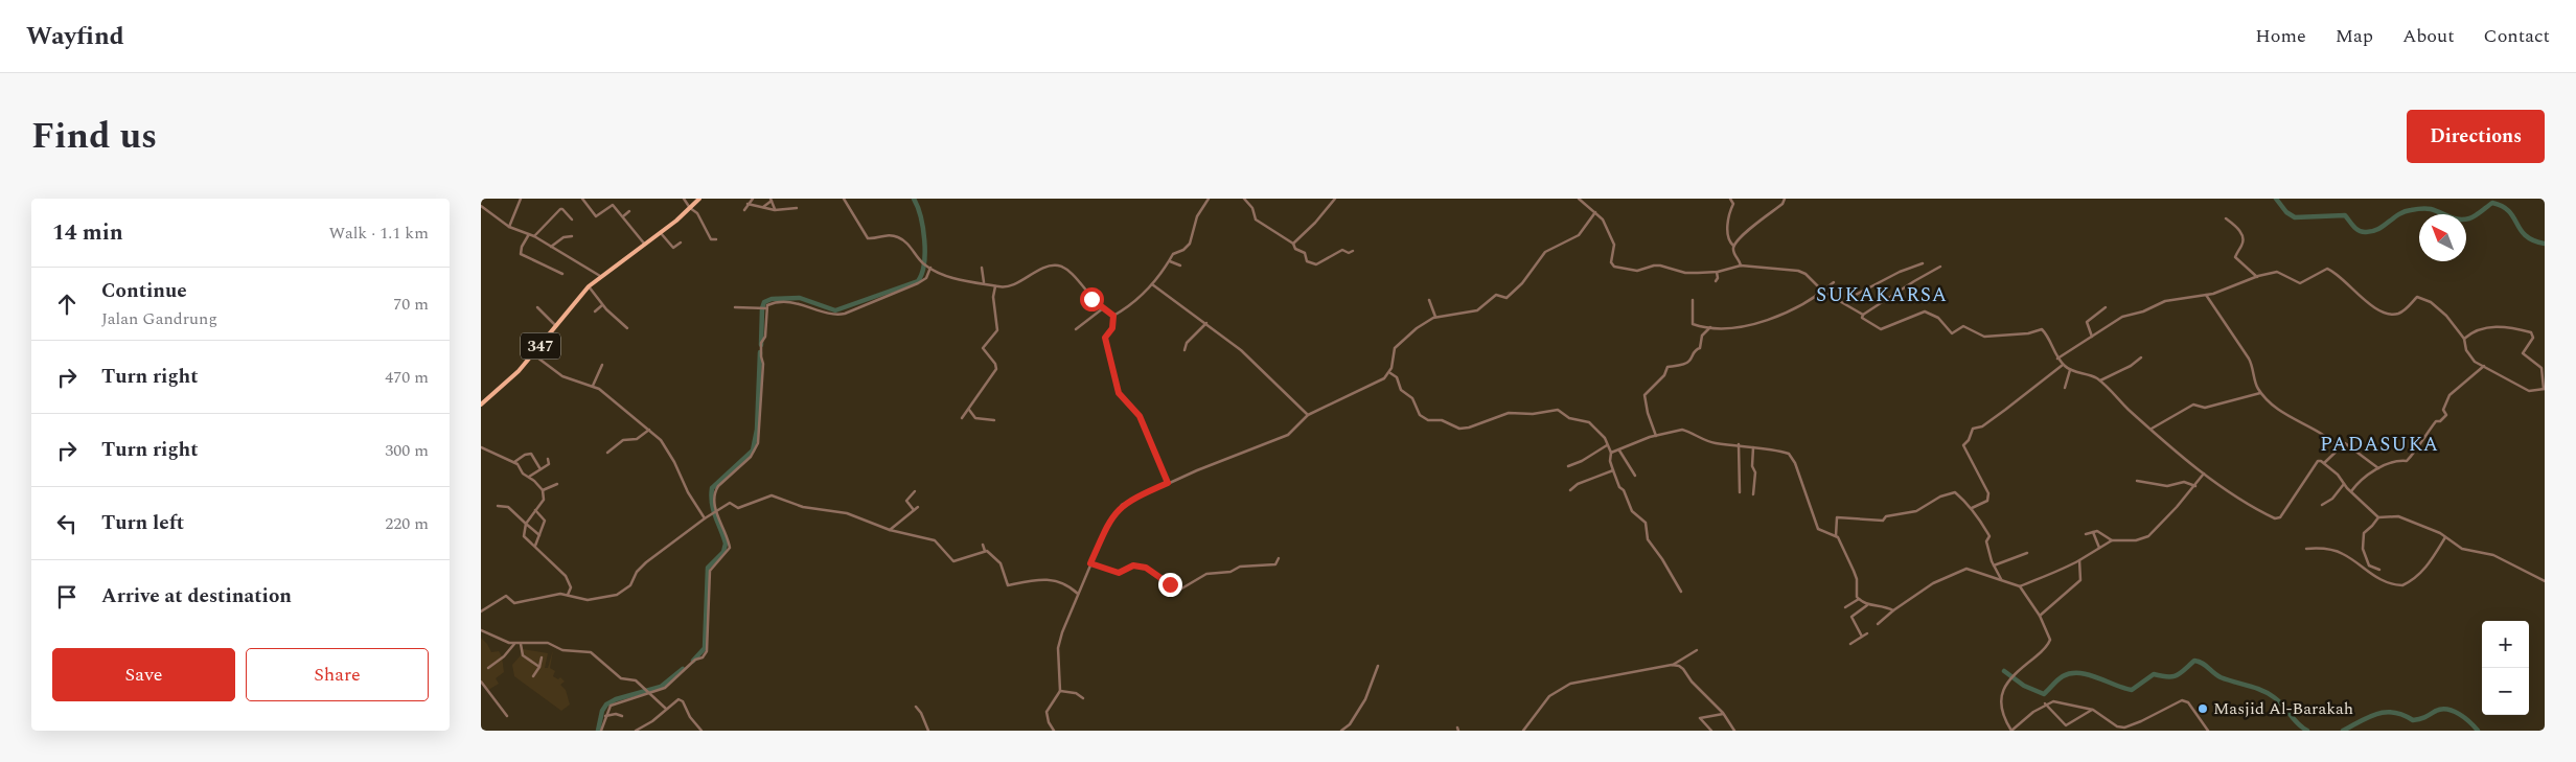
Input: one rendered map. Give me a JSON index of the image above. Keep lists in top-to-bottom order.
{
  "streets": {
    "main road": ["347"]
  },
  "districts": ["SUKAKARSA", "PADASUKA"],
  "places": ["Masjid Al-Barakah"],
  "north": "top left",
  "page": {
    "header": "Wayfind",
    "nav": [
      "Home",
      "Map",
      "About",
      "Contact"
    ],
    "title": "Find us",
    "buttons": [
      "Directions",
      ["Save", "Share"]
    ],
    "heading": ["14 min", "Walk · 1.1 km"],
    "list": [
      ["Continue", "Jalan Gandrung", "70 m"],
      ["Turn right", "470 m"],
      ["Turn right", "300 m"],
      ["Turn left", "220 m"],
      "Arrive at destination"
    ],
    "map_buttons": ["+", "−"]
  }
}
